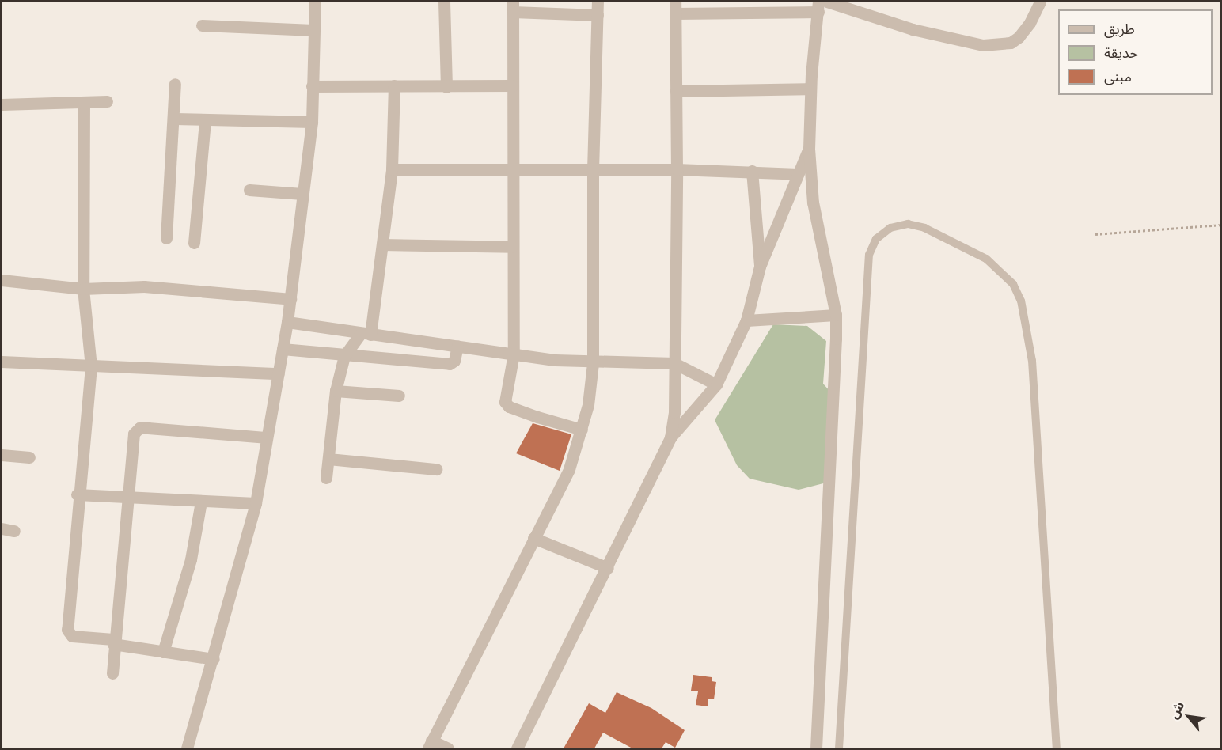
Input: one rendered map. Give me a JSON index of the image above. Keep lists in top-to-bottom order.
{
  "legend": ["طريق", "حديقة", "مبنى"],
  "north": "top left"
}
